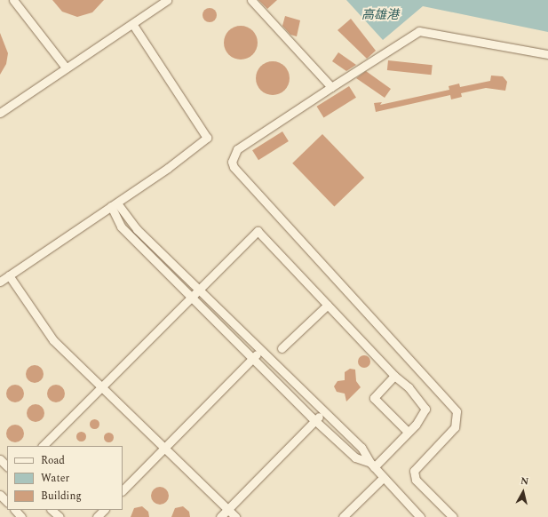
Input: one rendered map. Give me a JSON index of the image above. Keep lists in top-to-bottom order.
{
  "water": ["高雄港"],
  "legend": ["Road", "Water", "Building"],
  "north": "top"
}
